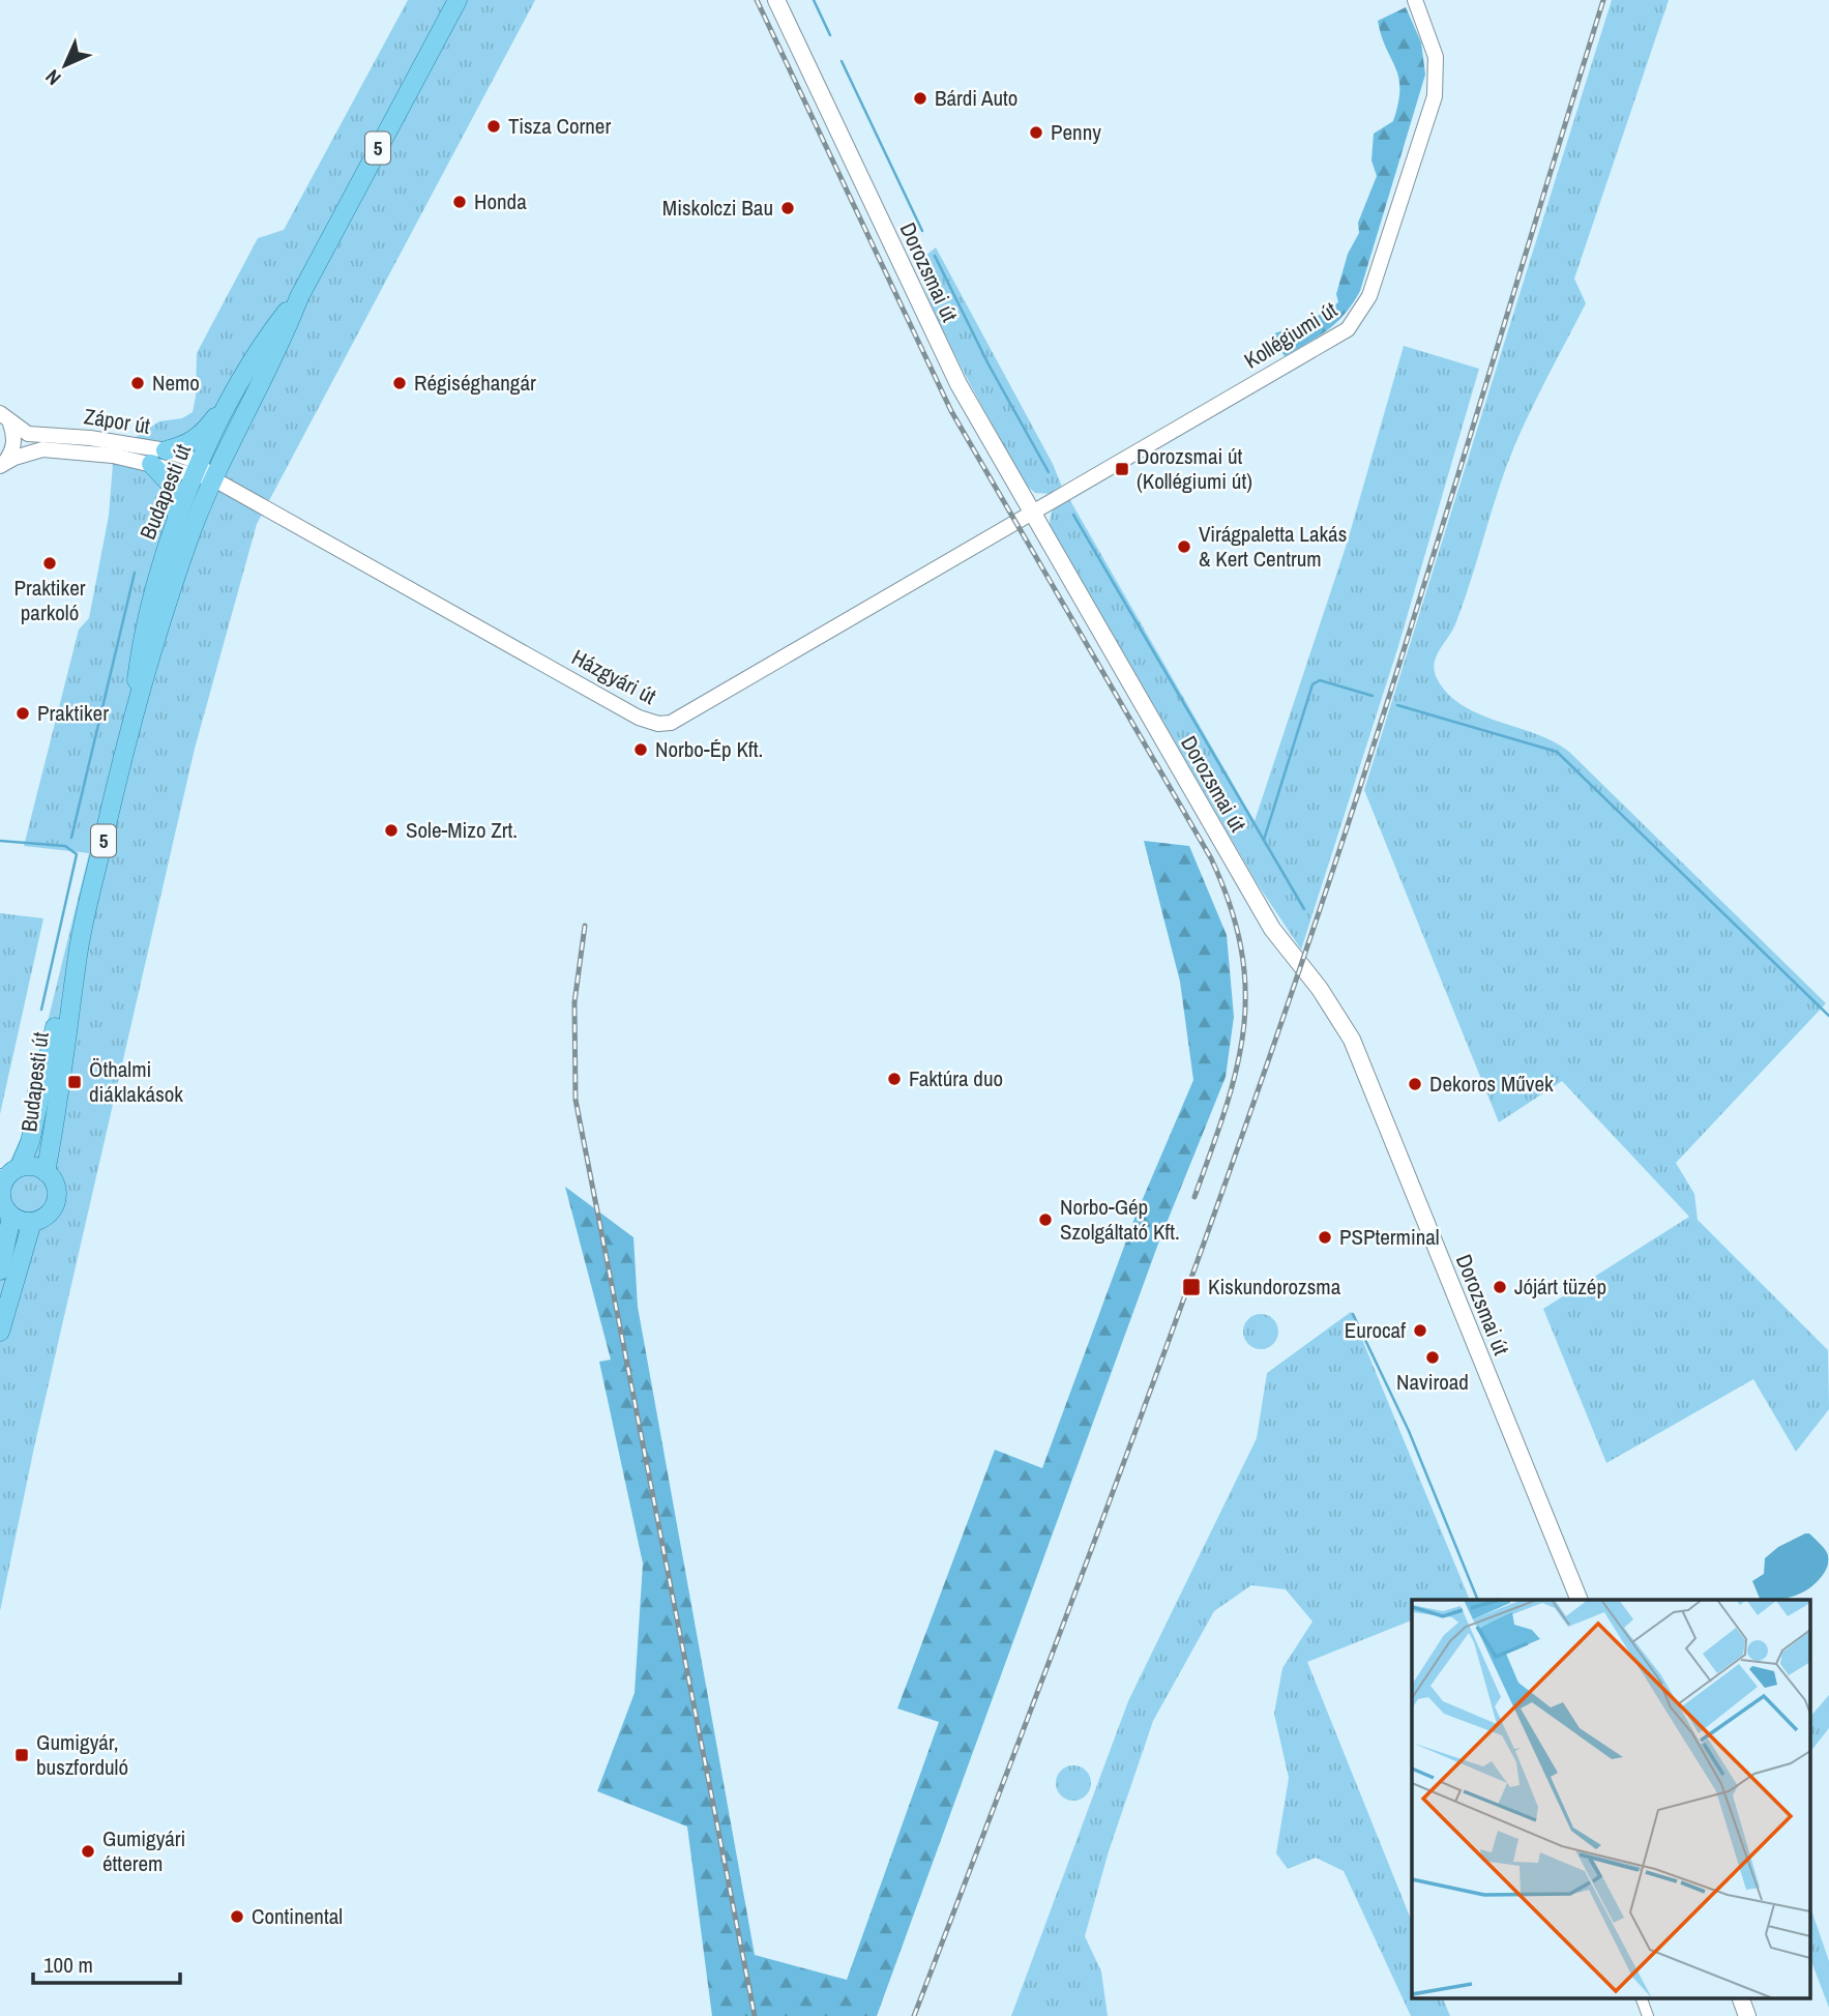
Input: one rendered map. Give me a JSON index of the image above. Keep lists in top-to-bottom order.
{
  "streets": {
    "main road": ["5", "Dorozsmai út", "Budapesti út"],
    "street": ["Kollégiumi út", "Zápor út", "Házgyári út"]
  },
  "crossings": [
    ["Dorozsmai út", "Kollégiumi út"],
    ["Dorozsmai út", "Házgyári út"],
    ["Kollégiumi út", "Házgyári út"],
    ["Zápor út", "Budapesti út"],
    ["Zápor út", "Házgyári út"],
    ["Budapesti út", "Házgyári út"]
  ],
  "places": {
    "other": [
      "Bárdi Auto",
      "Tisza Corner",
      "Penny",
      "Honda",
      "Miskolczi Bau",
      "Nemo",
      "Régiséghangár",
      "Virágpaletta Lakás & Kert Centrum",
      "Praktiker parkoló",
      "Praktiker",
      "Norbo-Ép Kft.",
      "Sole-Mizo Zrt.",
      "Faktúra duo",
      "Dekoros Művek",
      "Norbo-Gép Szolgáltató Kft.",
      "PSPterminal",
      "Jójárt tüzép",
      "Eurocaf",
      "Naviroad",
      "Gumigyári étterem",
      "Continental"
    ],
    "transit": [
      "Dorozsmai út (Kollégiumi út)",
      "Öthalmi diáklakások",
      "Kiskundorozsma",
      "Gumigyár, buszforduló"
    ]
  },
  "scale_bar": "100 m",
  "north": "bottom left"
}
